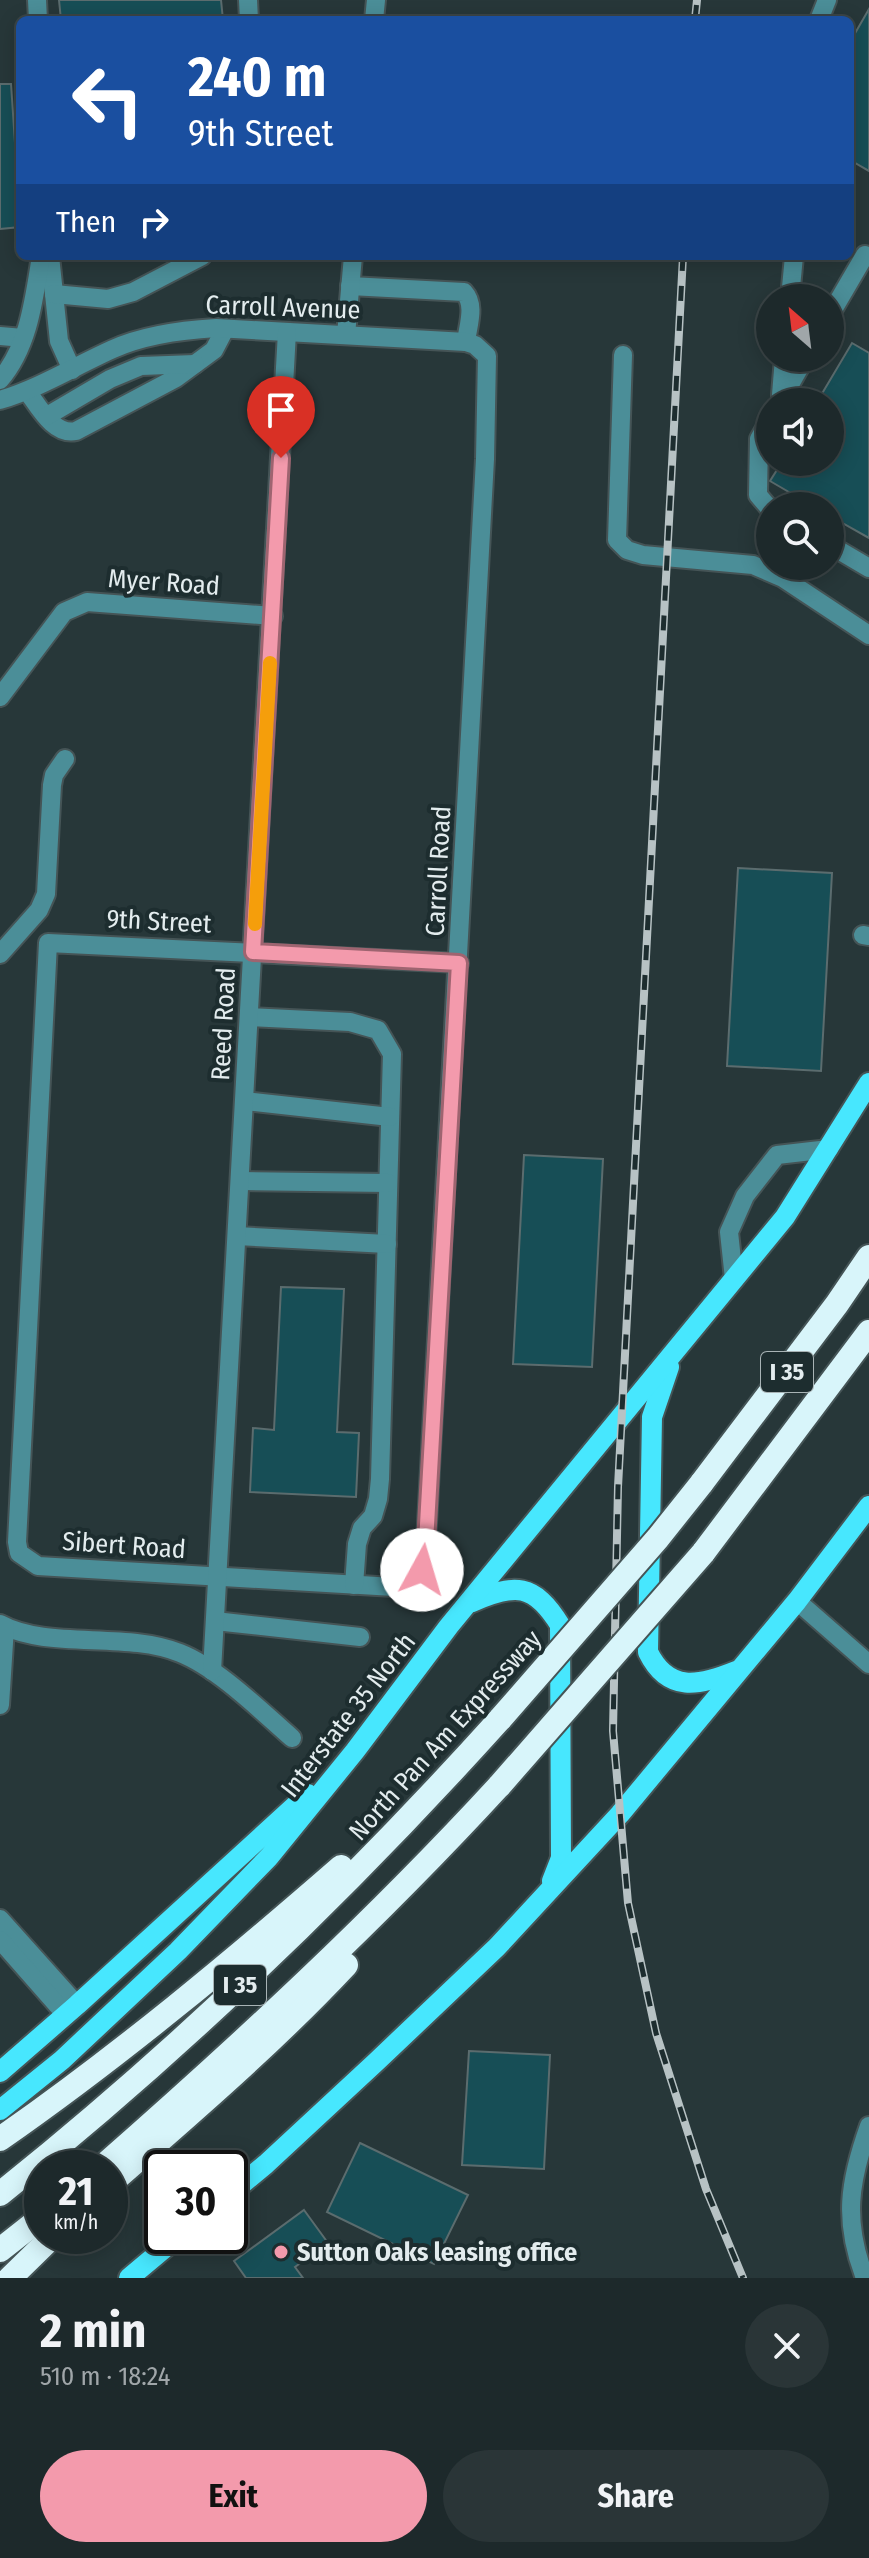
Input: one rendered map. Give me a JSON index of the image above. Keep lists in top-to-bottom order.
{
  "streets": {
    "highway": ["I 35", "North Pan Am Expressway"],
    "main road": ["Interstate 35 North"],
    "street": [
      "Carroll Avenue",
      "Myer Road",
      "Carroll Road",
      "9th Street",
      "Reed Road",
      "Sibert Road"
    ]
  },
  "crossings": [
    ["Carroll Avenue", "Carroll Road"],
    ["Carroll Avenue", "Reed Road"],
    ["Myer Road", "Reed Road"],
    ["Carroll Road", "9th Street"],
    ["Carroll Road", "Reed Road"],
    ["Carroll Road", "Sibert Road"],
    ["9th Street", "Reed Road"],
    ["9th Street", "Sibert Road"],
    ["Reed Road", "Sibert Road"]
  ],
  "places": ["Sutton Oaks leasing office"],
  "north": "top left",
  "page": {
    "turn": ["240 m", "9th Street"],
    "then": "Then",
    "speed": "21 km/h",
    "limit": "30",
    "heading": ["2 min", "510 m · 18:24"],
    "buttons": ["Exit", "Share"]
  }
}
